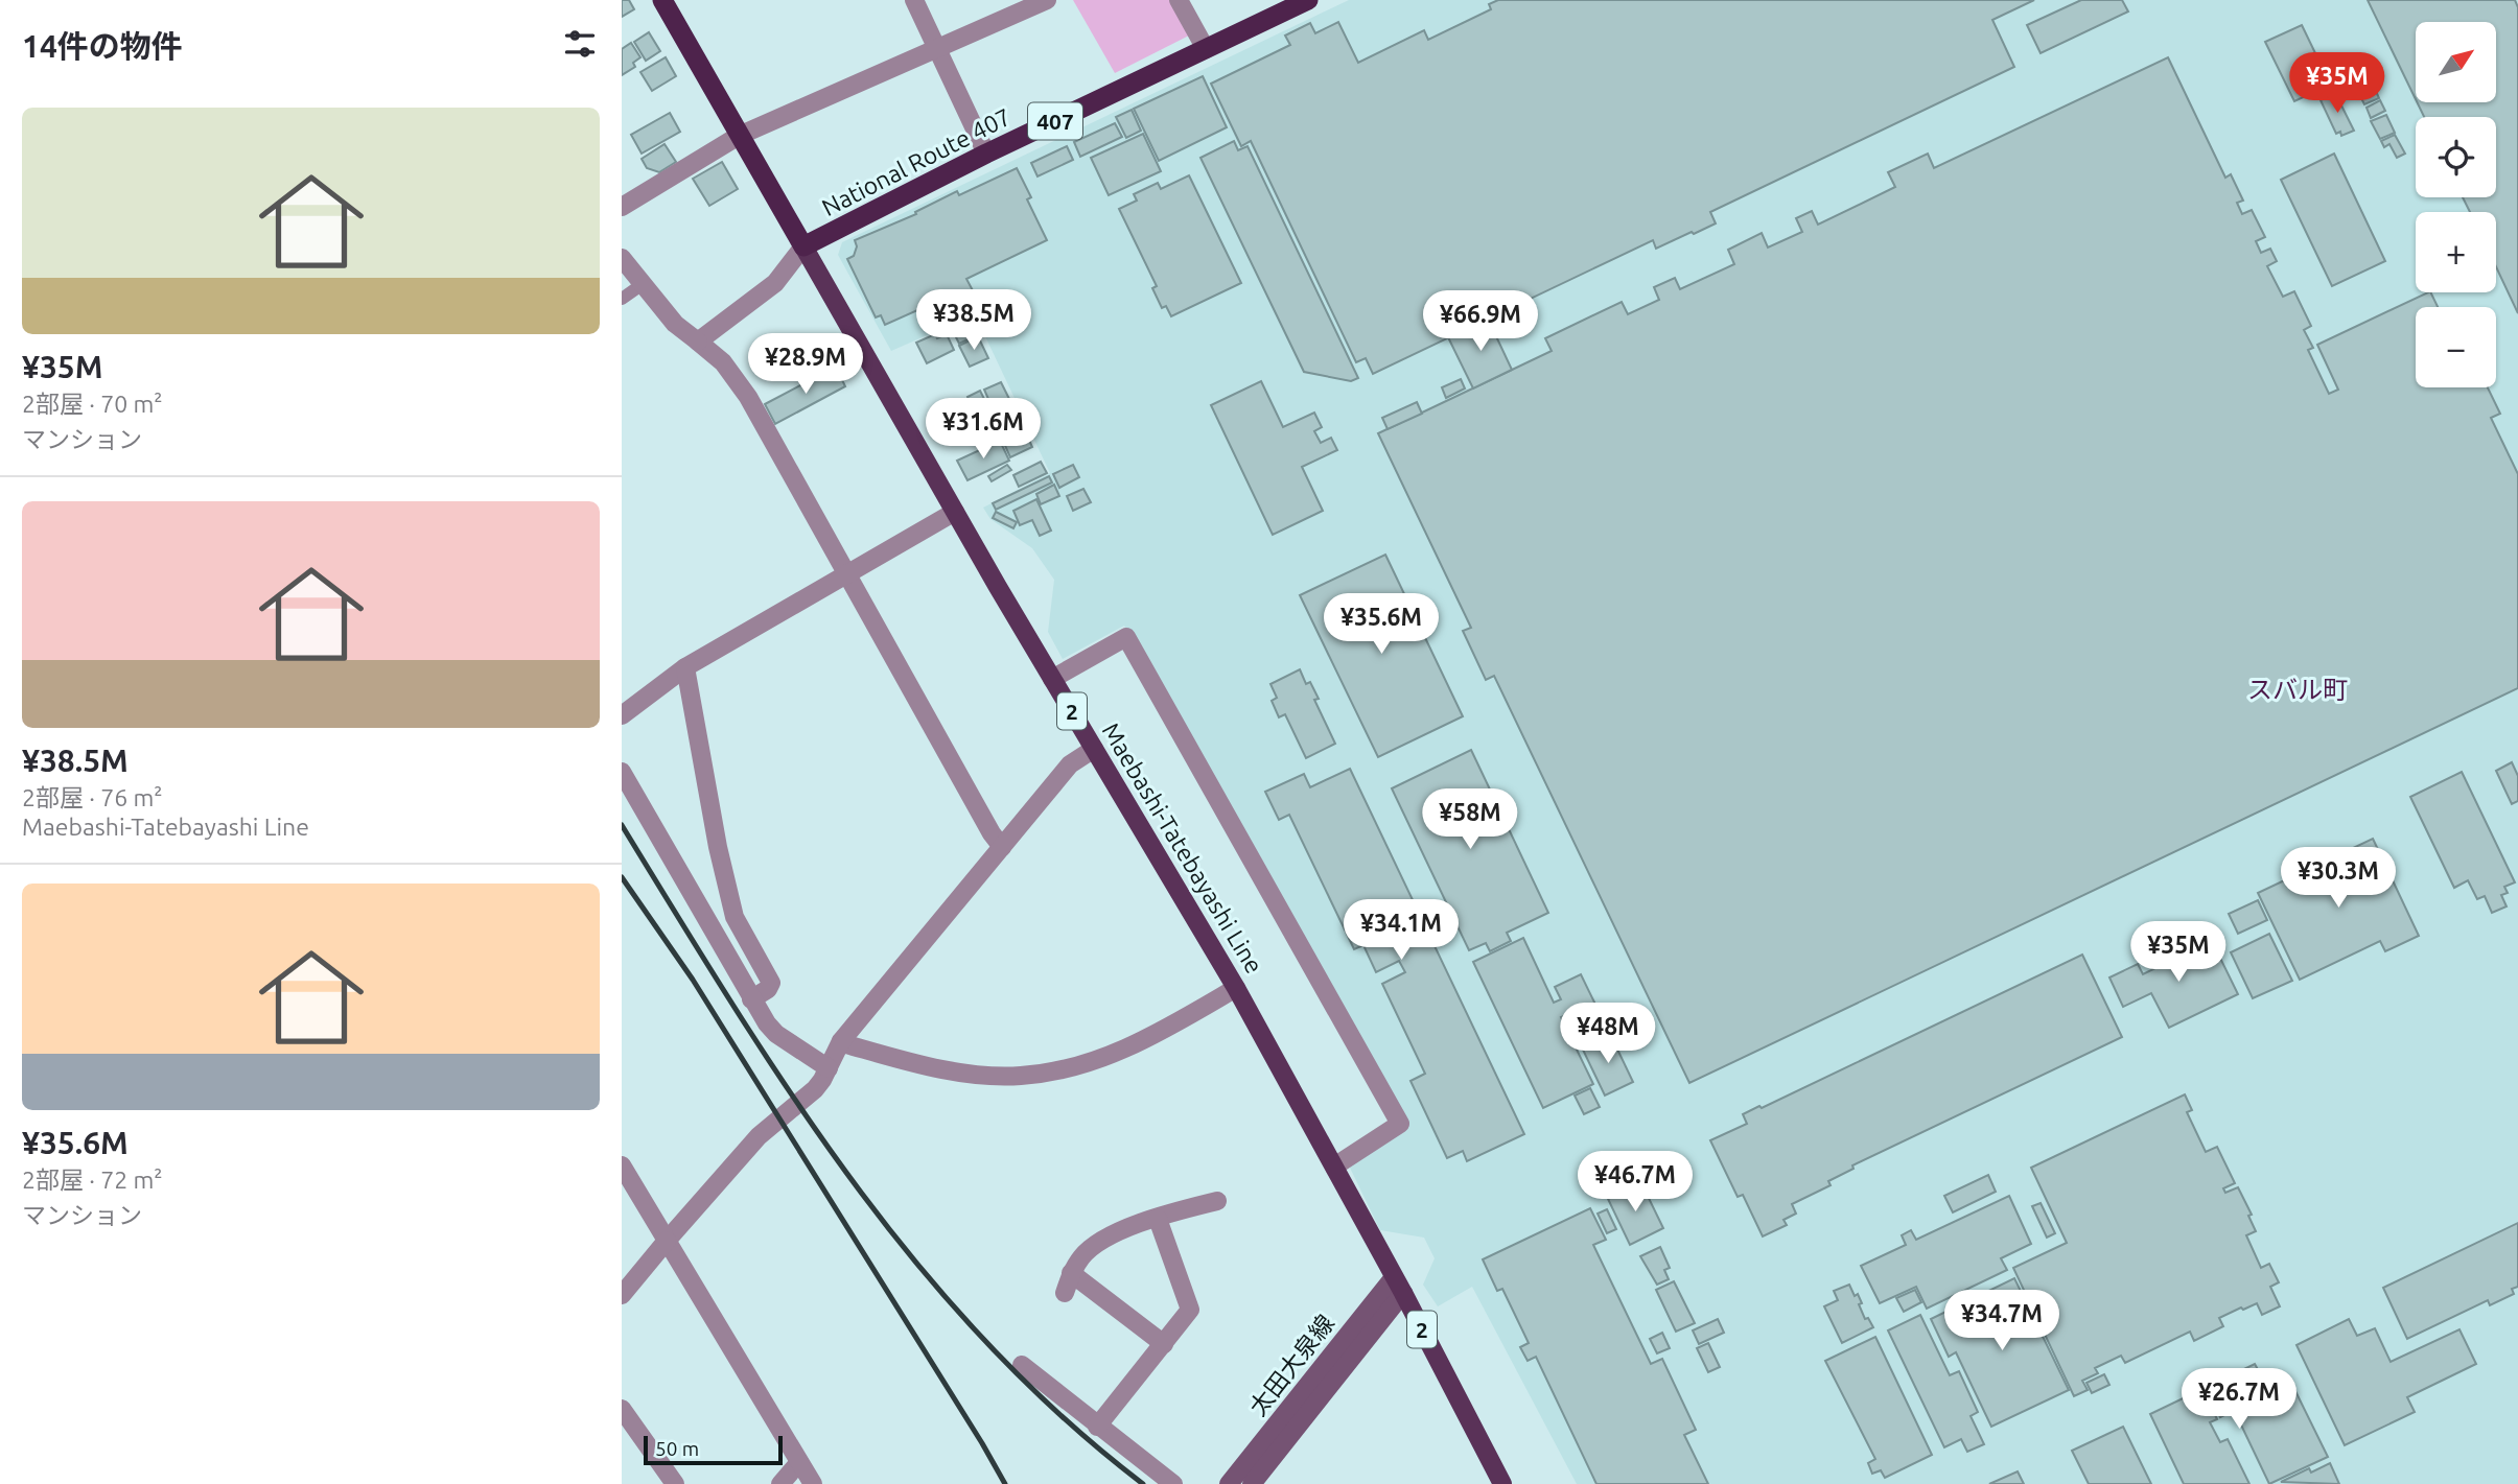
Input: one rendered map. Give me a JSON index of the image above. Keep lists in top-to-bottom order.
{
  "streets": {
    "highway": ["407", "National Route 407"],
    "main road": ["2", "Maebashi-Tatebayashi Line", "太田大泉線"]
  },
  "crossings": [
    ["National Route 407", "Maebashi-Tatebayashi Line"],
    ["Maebashi-Tatebayashi Line", "太田大泉線"]
  ],
  "districts": ["スバル町"],
  "scale_bar": "50 m",
  "north": "top right",
  "page": {
    "heading": "14件の物件",
    "map_buttons": ["+", "−"],
    "price": [
      "¥35M",
      "¥38.5M",
      "¥66.9M",
      "¥28.9M",
      "¥31.6M",
      "¥35.6M",
      "¥58M",
      "¥30.3M",
      "¥34.1M",
      "¥35M",
      "¥48M",
      "¥46.7M",
      "¥34.7M",
      "¥26.7M"
    ],
    "list": [
      {
        "name": "¥35M",
        "note": "2部屋 · 70 m² · マンション"
      },
      {
        "name": "¥38.5M",
        "note": "2部屋 · 76 m² · Maebashi-Tatebayashi Line"
      },
      {
        "name": "¥35.6M",
        "note": "2部屋 · 72 m² · マンション"
      }
    ],
    "scale": "50 m"
  }
}
